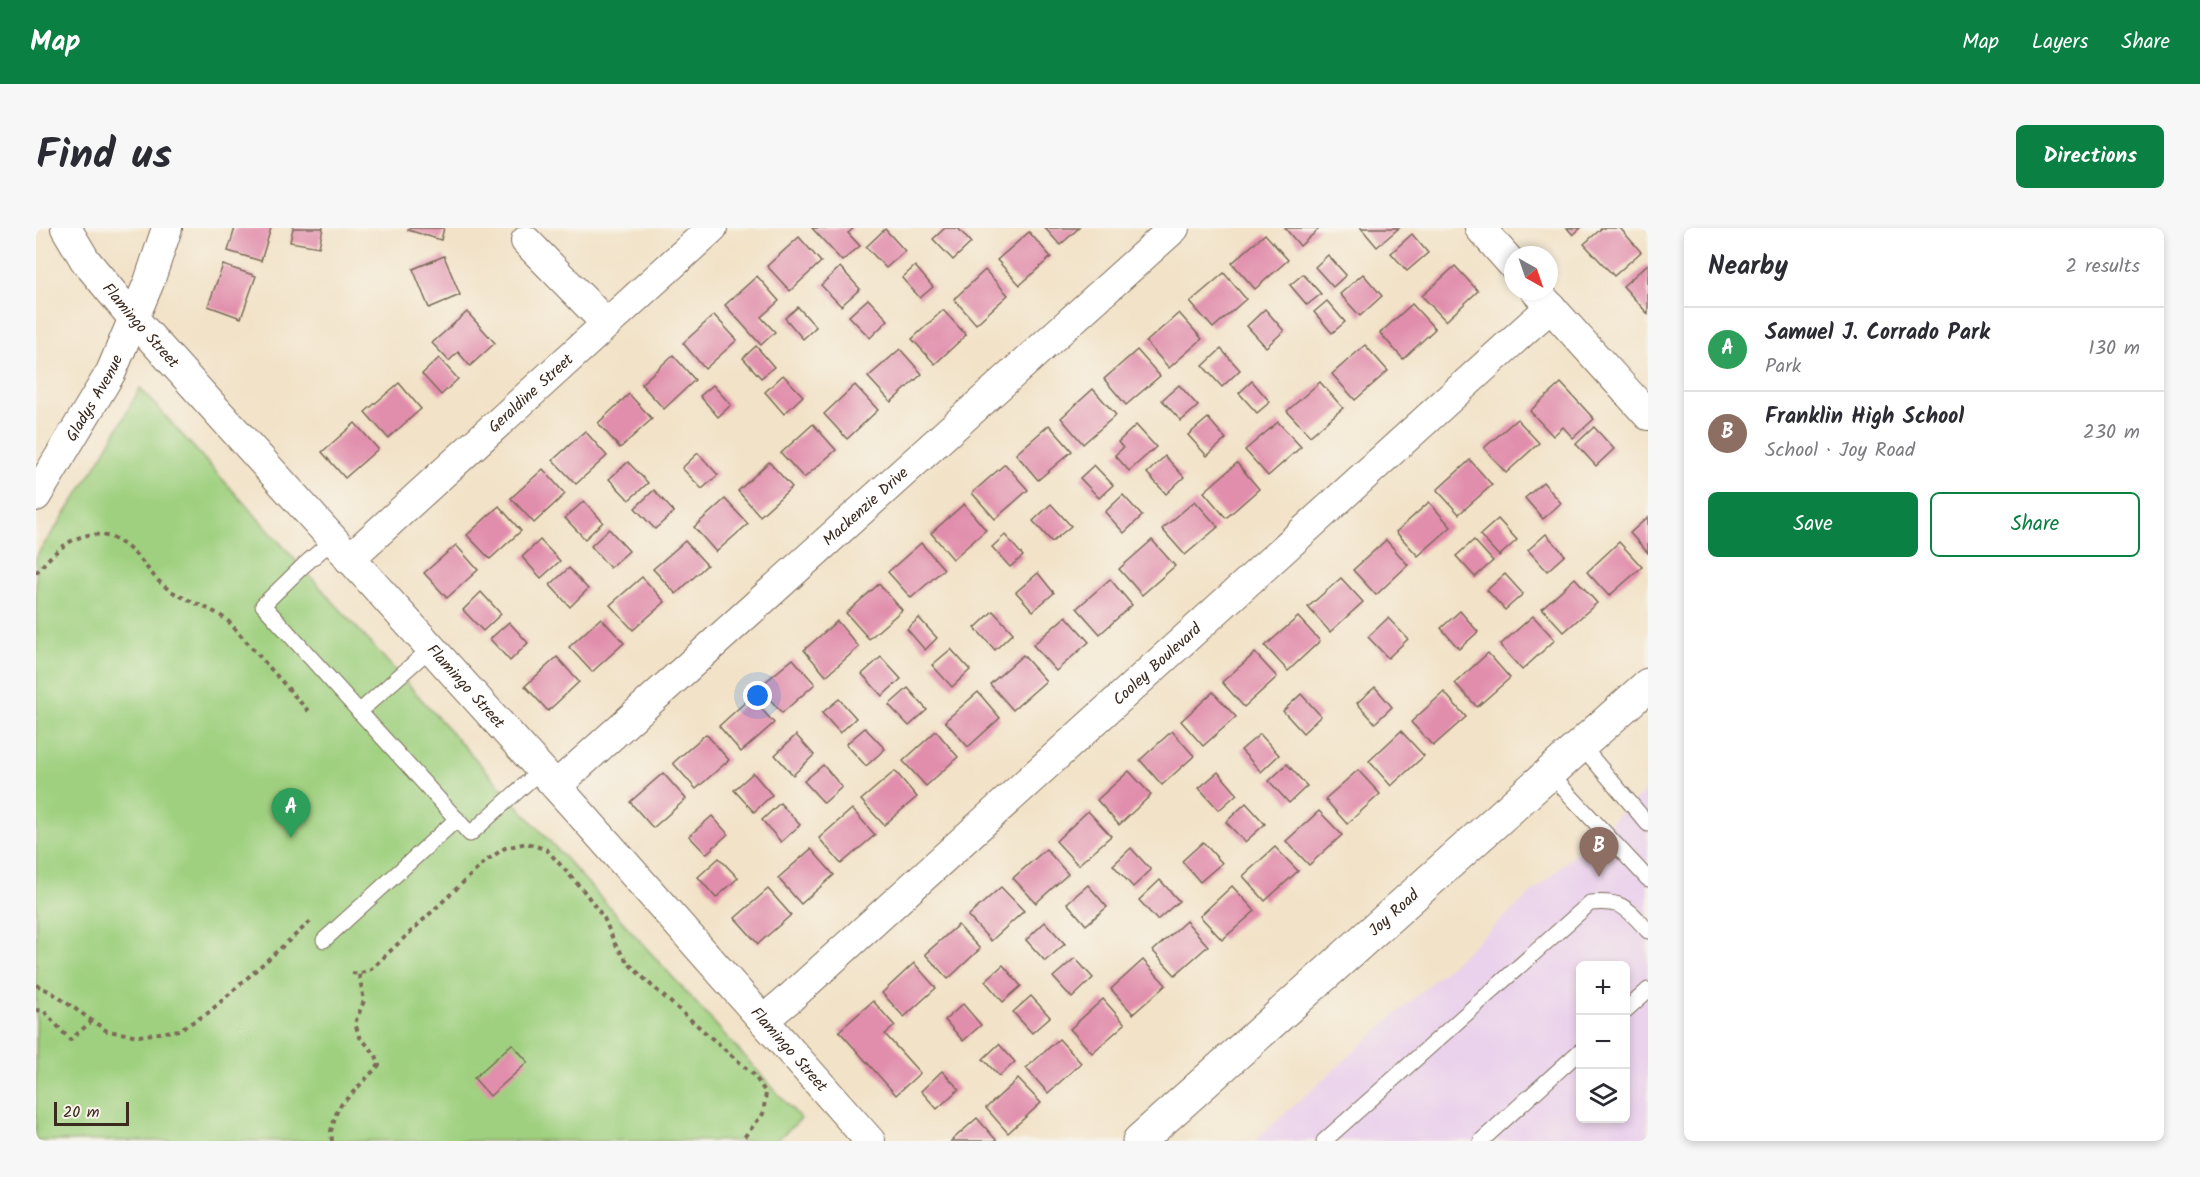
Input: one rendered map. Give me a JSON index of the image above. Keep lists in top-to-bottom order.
{
  "streets": {
    "street": [
      "Flamingo Street",
      "Geraldine Street",
      "Gladys Avenue",
      "Mackenzie Drive",
      "Cooley Boulevard",
      "Joy Road"
    ]
  },
  "crossings": [
    ["Flamingo Street", "Geraldine Street"],
    ["Flamingo Street", "Gladys Avenue"],
    ["Flamingo Street", "Mackenzie Drive"],
    ["Flamingo Street", "Cooley Boulevard"]
  ],
  "scale_bar": "20 m",
  "north": "bottom right",
  "page": {
    "header": "Map",
    "nav": ["Map", "Layers", "Share"],
    "title": "Find us",
    "buttons": [
      "Directions",
      ["Save", "Share"]
    ],
    "heading": ["Nearby", "2 results"],
    "list": [
      {
        "mark": "A",
        "name": "Samuel J. Corrado Park",
        "note": "Park",
        "value": "130 m"
      },
      {
        "mark": "B",
        "name": "Franklin High School",
        "note": "School · Joy Road",
        "value": "230 m"
      }
    ],
    "pins": ["A", "B"],
    "map_buttons": ["+", "−"],
    "scale": "20 m"
  }
}
